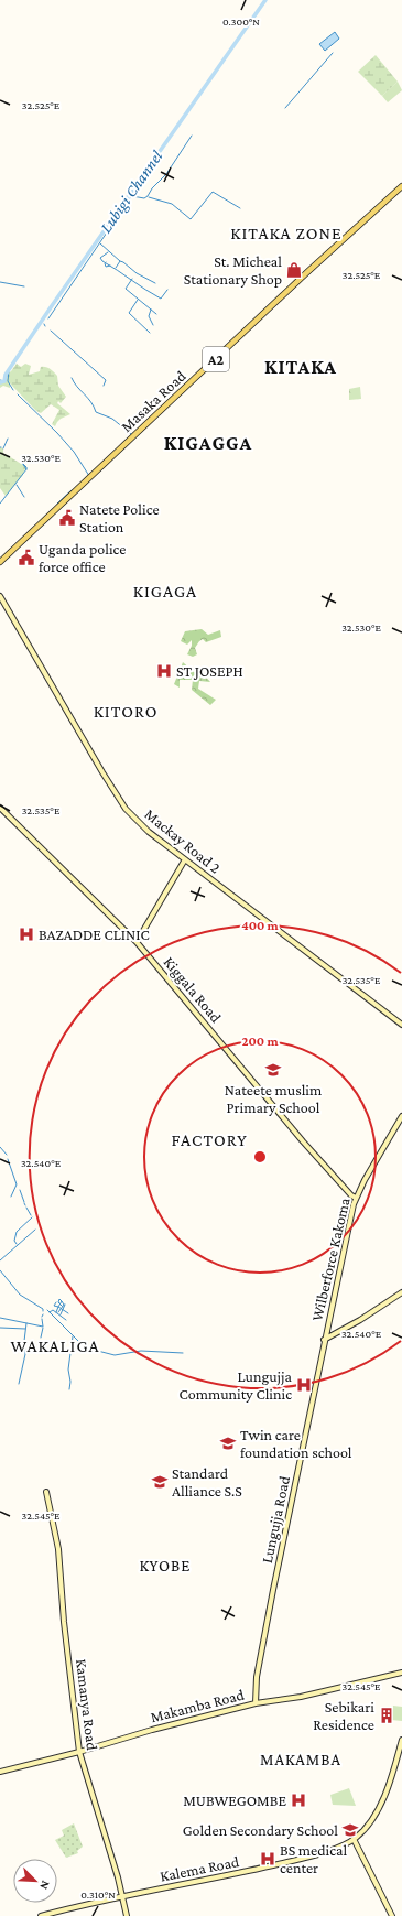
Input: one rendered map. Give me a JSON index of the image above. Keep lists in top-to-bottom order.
{
  "streets": {
    "main road": ["A2", "Masaka Road"],
    "street": [
      "Mackay Road 2",
      "Kiggala Road",
      "Wilberforce Kakoma",
      "Lungujja Road",
      "Kamanya Road",
      "Makamba Road",
      "Kalema Road"
    ]
  },
  "crossings": [
    ["Kiggala Road", "Wilberforce Kakoma"],
    ["Wilberforce Kakoma", "Lungujja Road"],
    ["Lungujja Road", "Makamba Road"],
    ["Kamanya Road", "Makamba Road"],
    ["Kamanya Road", "Kalema Road"]
  ],
  "districts": [
    "KITAKA ZONE",
    "KITAKA",
    "KIGAGGA",
    "KIGAGA",
    "KITORO",
    "FACTORY",
    "WAKALIGA",
    "KYOBE",
    "MAKAMBA"
  ],
  "water": ["Lubigi Channel"],
  "places": {
    "shop": ["St. Micheal Stationary Shop"],
    "public building": ["Natete Police Station", "Uganda police force office"],
    "hospital": [
      "ST JOSEPH",
      "BAZADDE CLINIC",
      "Lungujja Community Clinic",
      "MUBWEGOMBE",
      "BS medical center"
    ],
    "school or university": [
      "Nateete muslim Primary School",
      "Twin care foundation school",
      "Standard Alliance S.S",
      "Golden Secondary School"
    ],
    "building": ["Sebikari Residence"]
  },
  "north": "bottom right",
  "coordinates": [
    "0.300°N",
    "32.525°E",
    "32.530°E",
    "32.535°E",
    "32.540°E",
    "32.545°E",
    "0.310°N"
  ],
  "rings": ["400 m", "200 m"]
}
